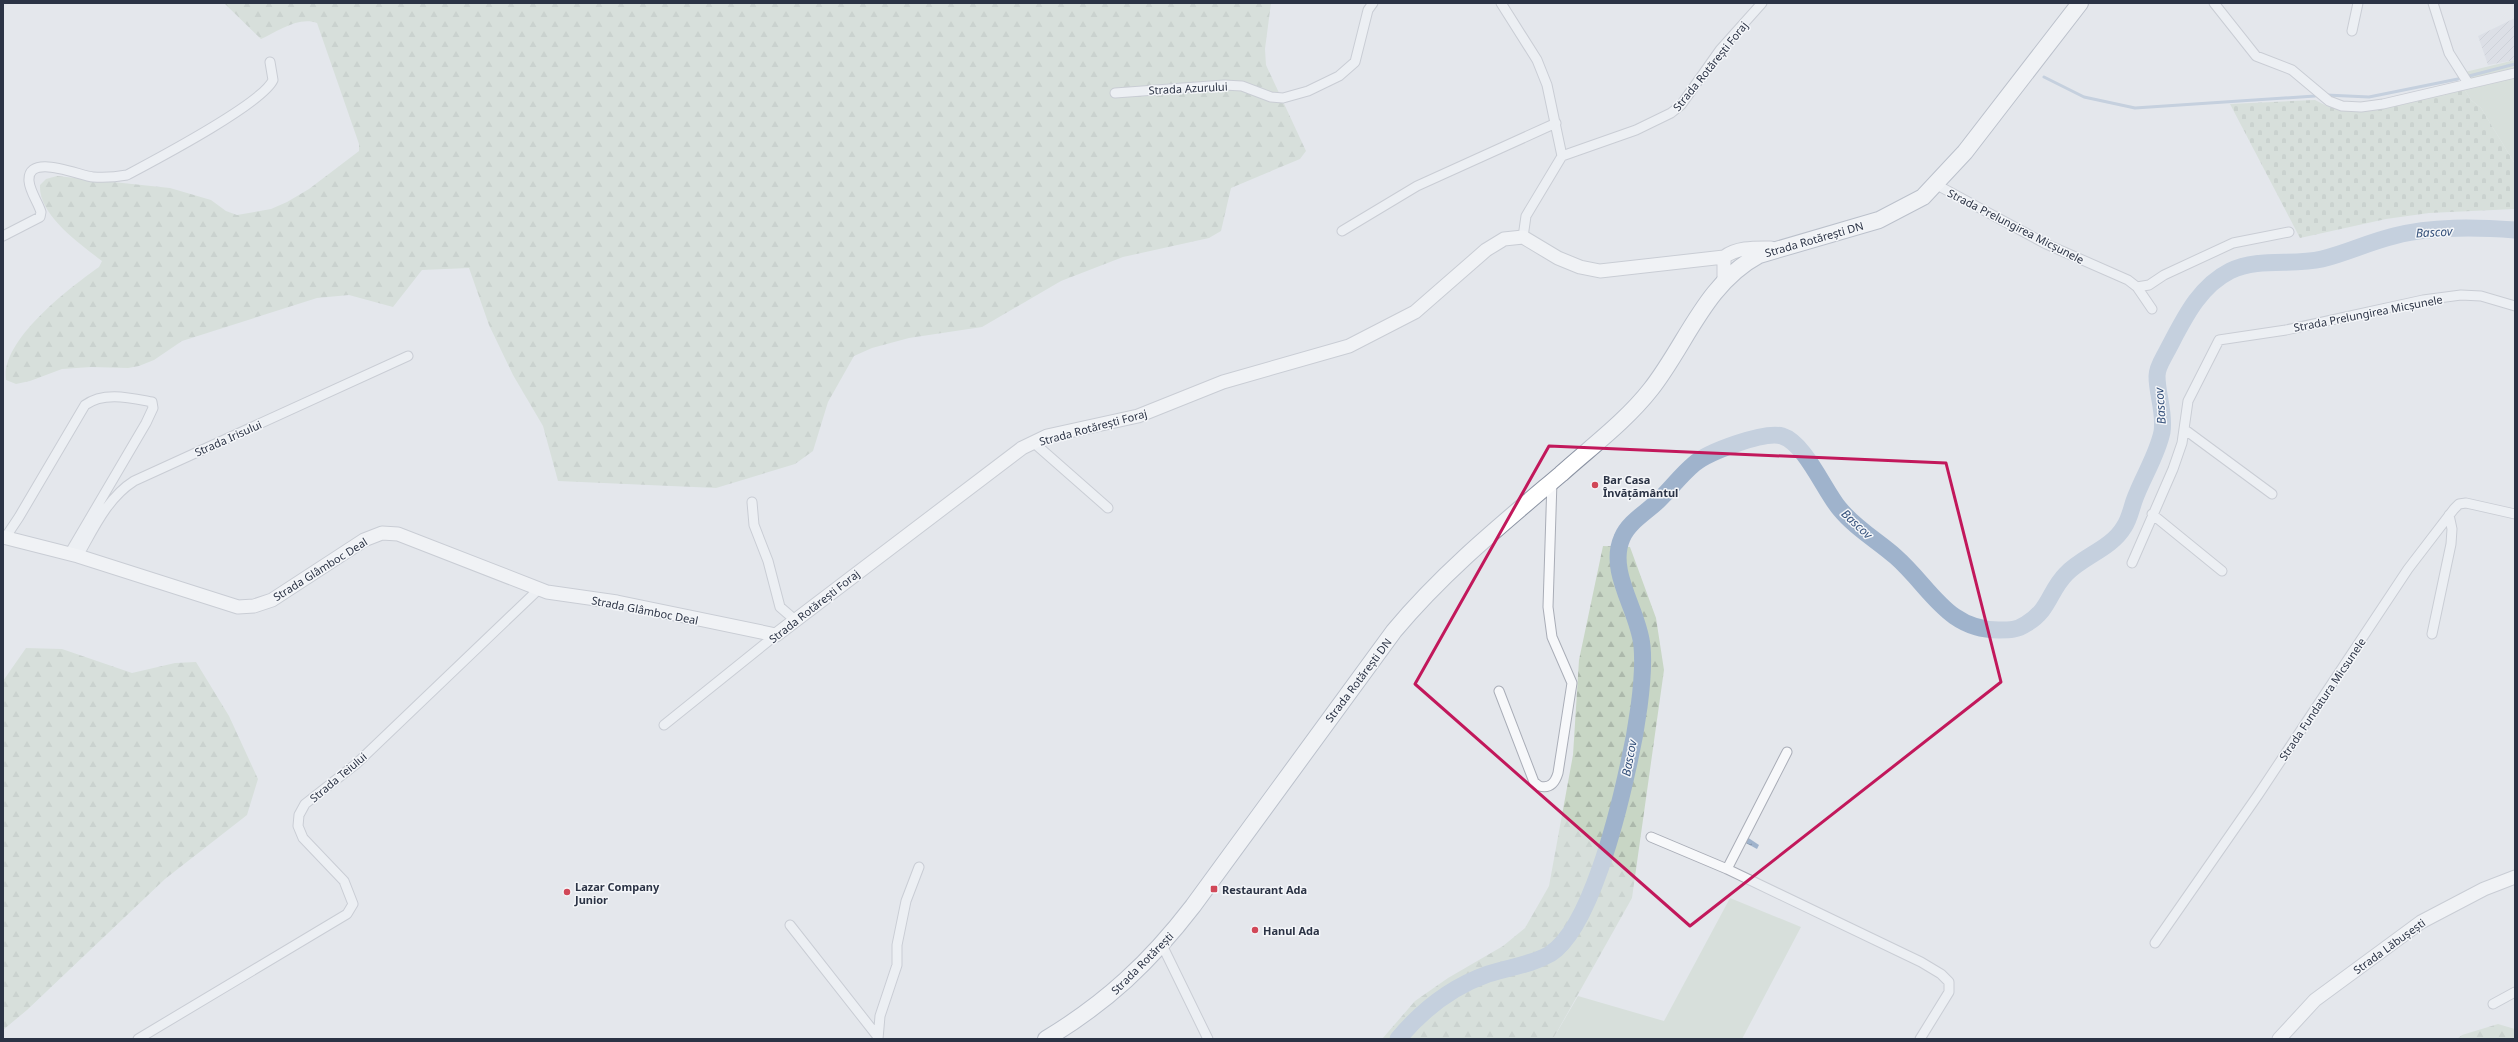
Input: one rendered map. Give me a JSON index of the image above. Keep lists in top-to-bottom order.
{
  "streets": {
    "highway": ["Strada Rotărești DN", "Strada Rotărești"],
    "street": [
      "Strada Rotărești Foraj",
      "Strada Azurului",
      "Strada Prelungirea Micșunele",
      "Strada Irisului",
      "Strada Glâmboc Deal",
      "Strada Fundatura Micsunele",
      "Strada Teiului",
      "Strada Lăbușești"
    ]
  },
  "crossings": [
    ["Strada Rotărești Foraj", "Strada Glâmboc Deal"],
    ["Strada Prelungirea Micșunele", "Strada Rotărești DN"],
    ["Strada Rotărești DN", "Strada Rotărești"],
    ["Strada Irisului", "Strada Glâmboc Deal"],
    ["Strada Glâmboc Deal", "Strada Teiului"]
  ],
  "water": ["Bascov"],
  "places": {
    "other": ["Bar Casa Învățământul", "Lazar Company Junior", "Hanul Ada"],
    "transit": ["Restaurant Ada"]
  }
}
